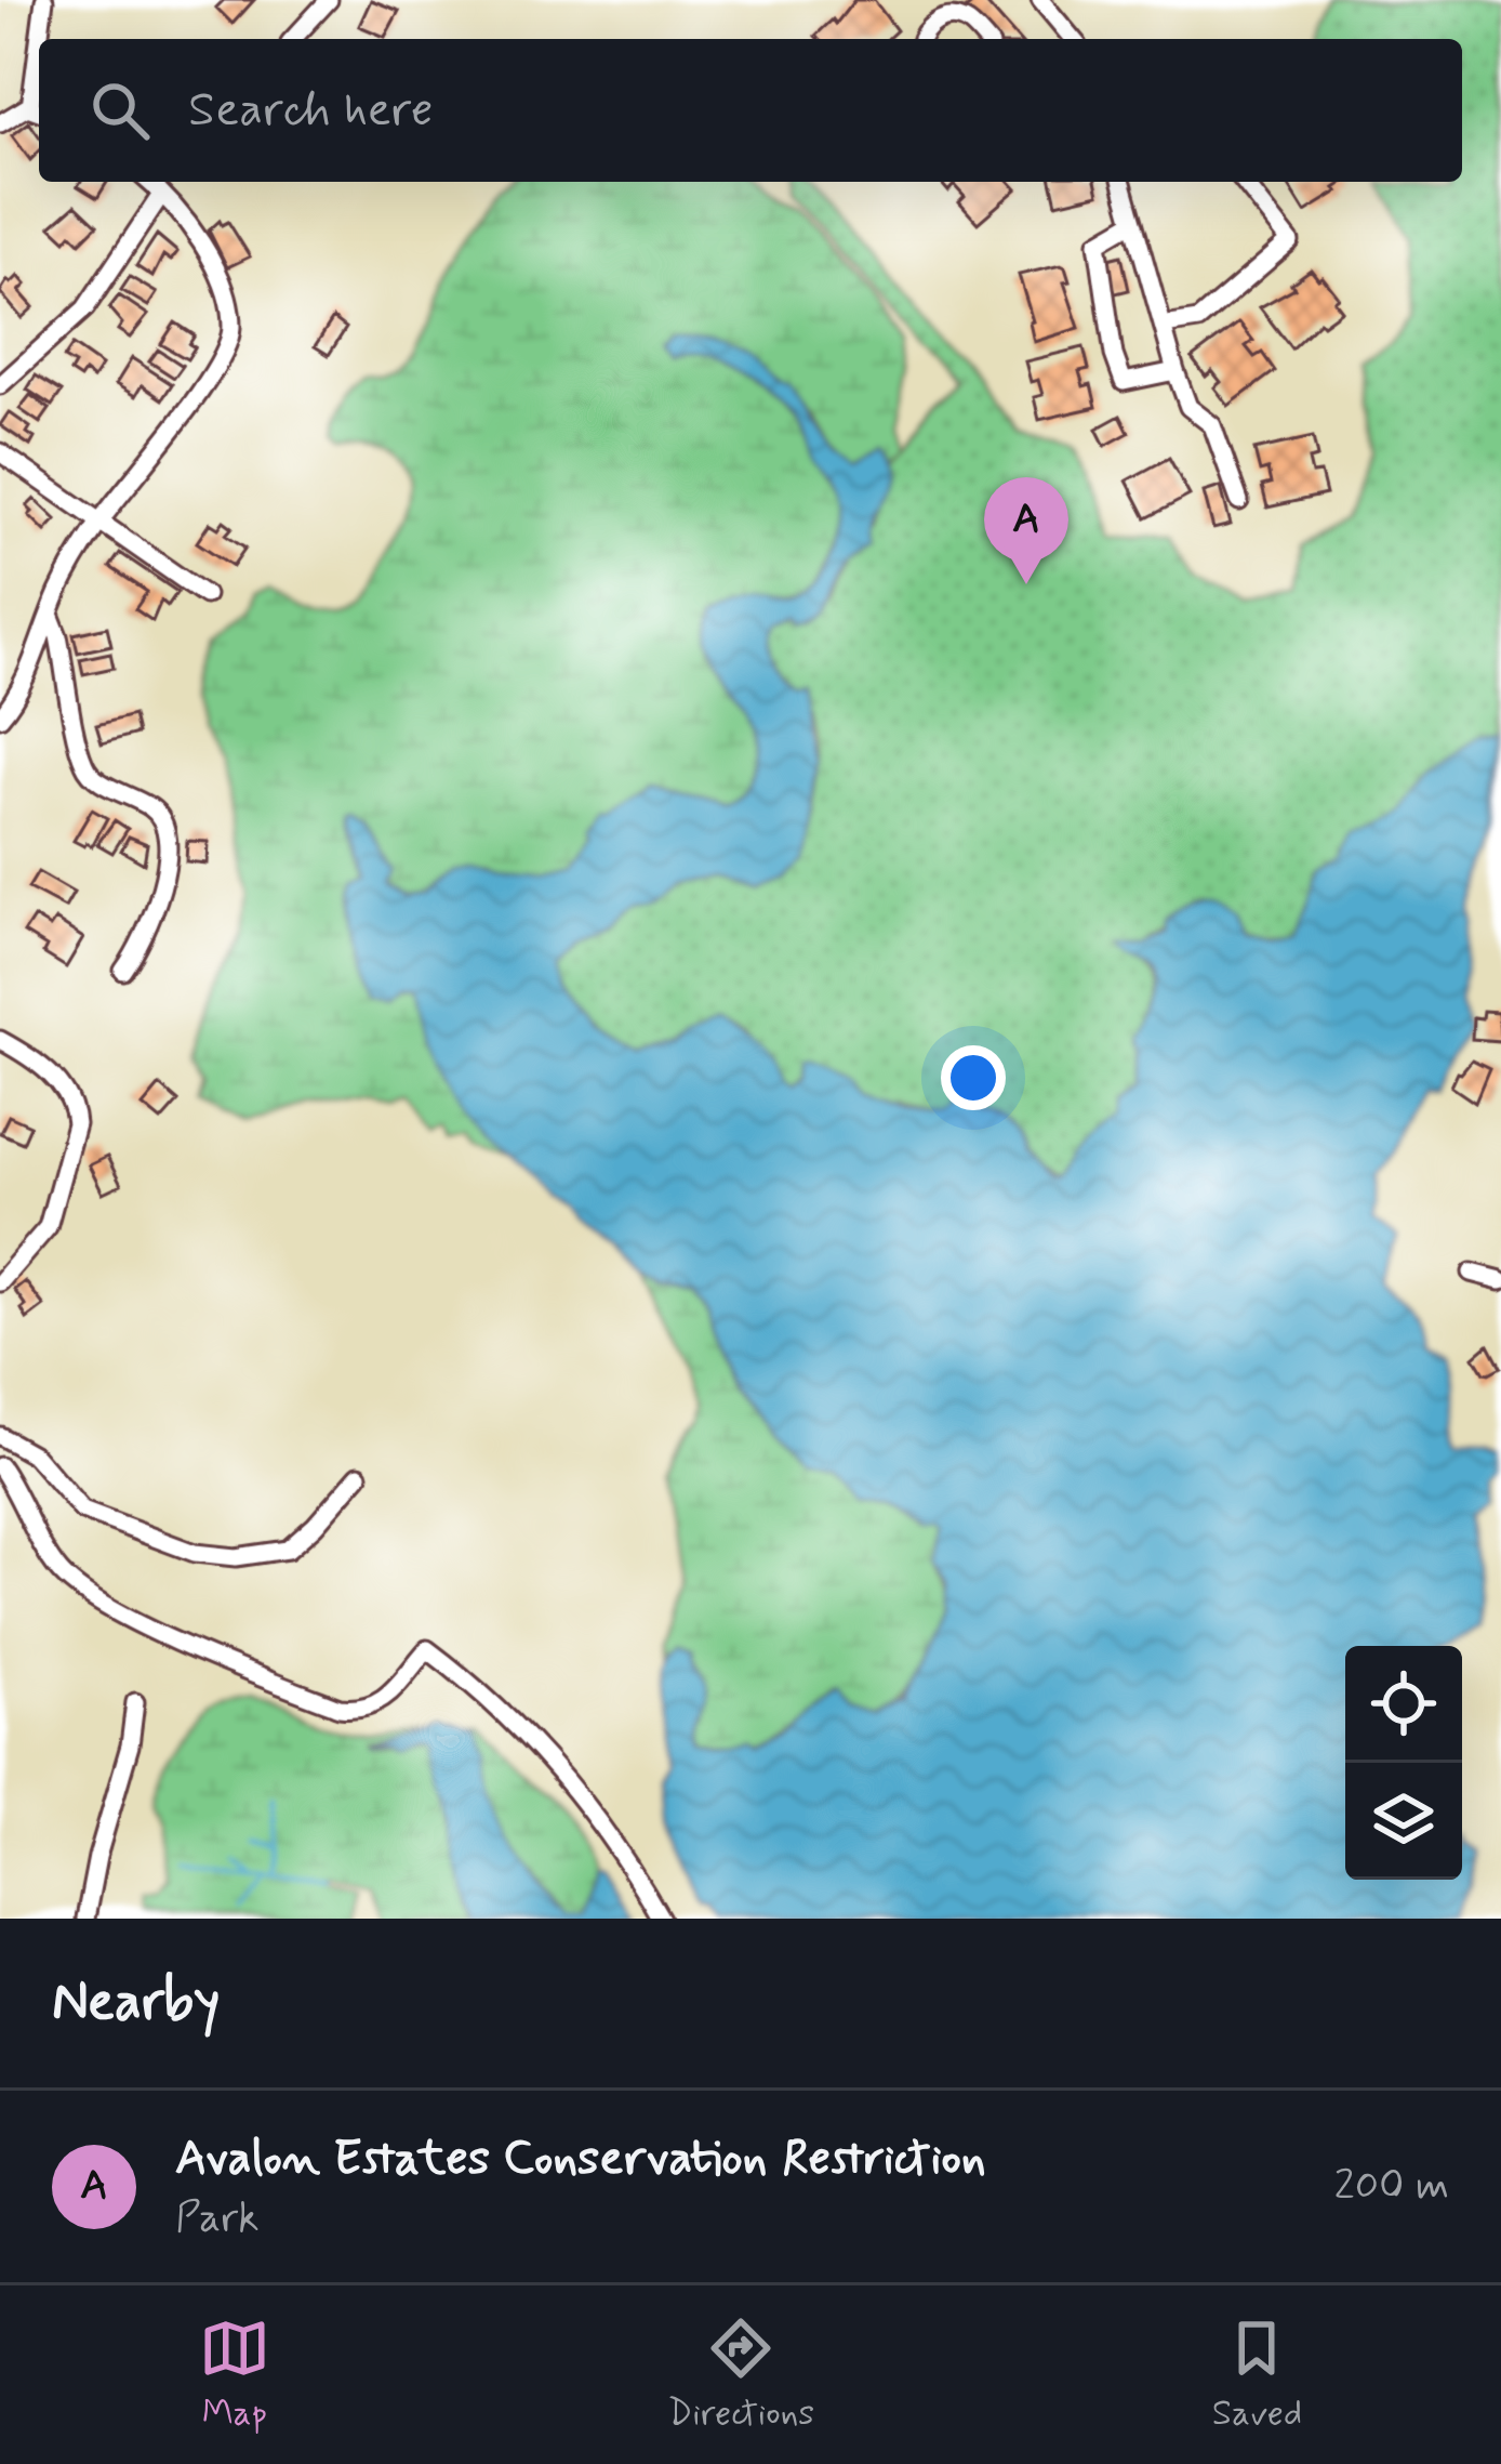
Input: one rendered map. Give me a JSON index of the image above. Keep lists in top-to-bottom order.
{
  "page": {
    "search": "Search here",
    "pins": "A",
    "heading": "Nearby",
    "list": [
      {
        "mark": "A",
        "name": "Avalon Estates Conservation Restriction",
        "note": "Park",
        "value": "200 m"
      }
    ],
    "nav": ["Map", "Directions", "Saved"]
  }
}
